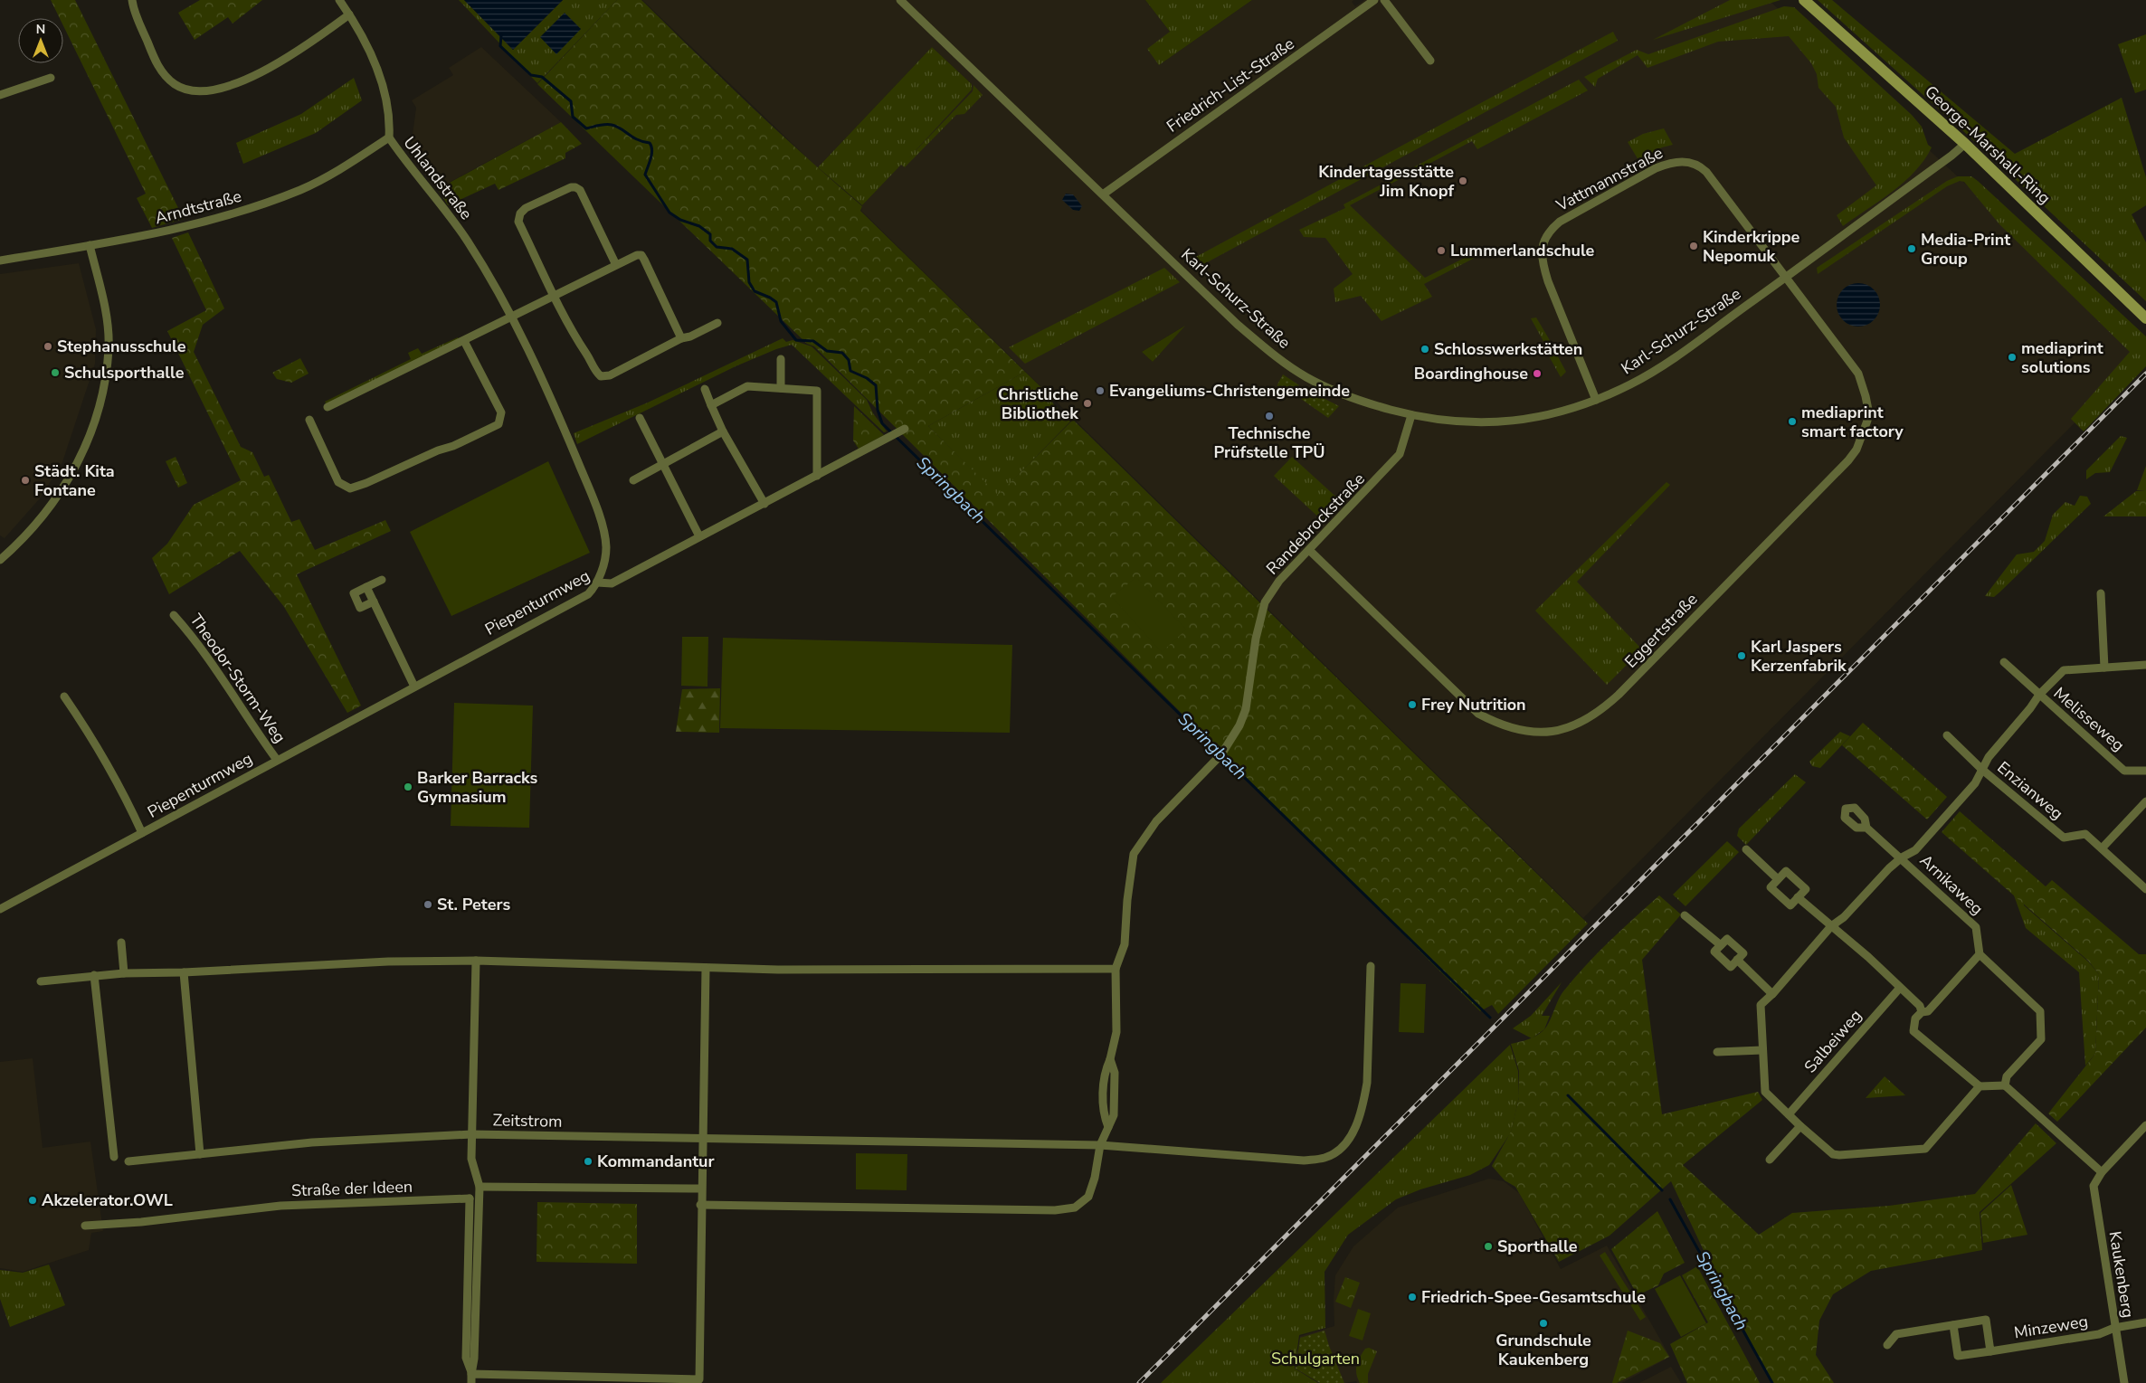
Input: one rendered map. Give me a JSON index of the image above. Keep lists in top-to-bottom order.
{
  "streets": {
    "main road": ["George-Marshall-Ring"],
    "street": [
      "Friedrich-List-Straße",
      "Uhlandstraße",
      "Vattmannstraße",
      "Arndtstraße",
      "Karl-Schurz-Straße",
      "Randebrockstraße",
      "Piepenturmweg",
      "Eggertstraße",
      "Theodor-Storm-Weg",
      "Melisseweg",
      "Enzianweg",
      "Arnikaweg",
      "Salbeiweg",
      "Zeitstrom",
      "Straße der Ideen",
      "Kaukenberg",
      "Minzeweg"
    ]
  },
  "crossings": [
    ["Friedrich-List-Straße", "Karl-Schurz-Straße"],
    ["George-Marshall-Ring", "Karl-Schurz-Straße"],
    ["Uhlandstraße", "Arndtstraße"],
    ["Uhlandstraße", "Piepenturmweg"],
    ["Vattmannstraße", "Karl-Schurz-Straße"],
    ["Vattmannstraße", "Eggertstraße"],
    ["Karl-Schurz-Straße", "Randebrockstraße"],
    ["Karl-Schurz-Straße", "Eggertstraße"],
    ["Randebrockstraße", "Eggertstraße"],
    ["Piepenturmweg", "Theodor-Storm-Weg"],
    ["Melisseweg", "Enzianweg"],
    ["Enzianweg", "Arnikaweg"],
    ["Arnikaweg", "Salbeiweg"],
    ["Kaukenberg", "Minzeweg"]
  ],
  "water": ["Springbach"],
  "parks": ["Schulgarten"],
  "places": [
    "Kindertagesstätte Jim Knopf",
    "Kinderkrippe Nepomuk",
    "Media‑Print Group",
    "Lummerlandschule",
    "Stephanusschule",
    "Schlosswerkstätten",
    "mediaprint solutions",
    "Schulsporthalle",
    "Boardinghouse",
    "Evangeliums-Christengemeinde",
    "Christliche Bibliothek",
    "Technische Prüfstelle TPÜ",
    "mediaprint smart factory",
    "Städt. Kita Fontane",
    "Karl Jaspers Kerzenfabrik",
    "Frey Nutrition",
    "Barker Barracks Gymnasium",
    "St. Peters",
    "Kommandantur",
    "Akzelerator.OWL",
    "Sporthalle",
    "Friedrich-Spee-Gesamtschule",
    "Grundschule Kaukenberg"
  ],
  "north": "top"
}
